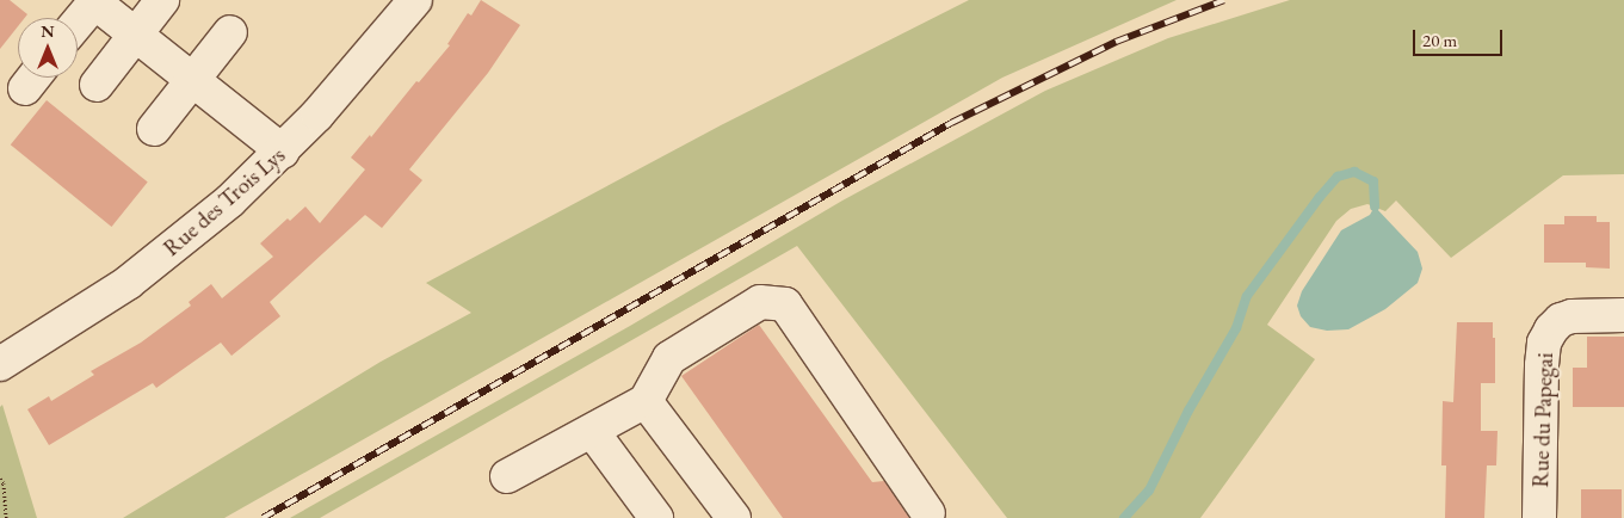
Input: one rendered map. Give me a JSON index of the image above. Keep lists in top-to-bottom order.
{
  "streets": {
    "street": ["Rue des Trois Lys", "Rue du Papegai"]
  },
  "scale_bar": "20 m",
  "north": "top"
}
